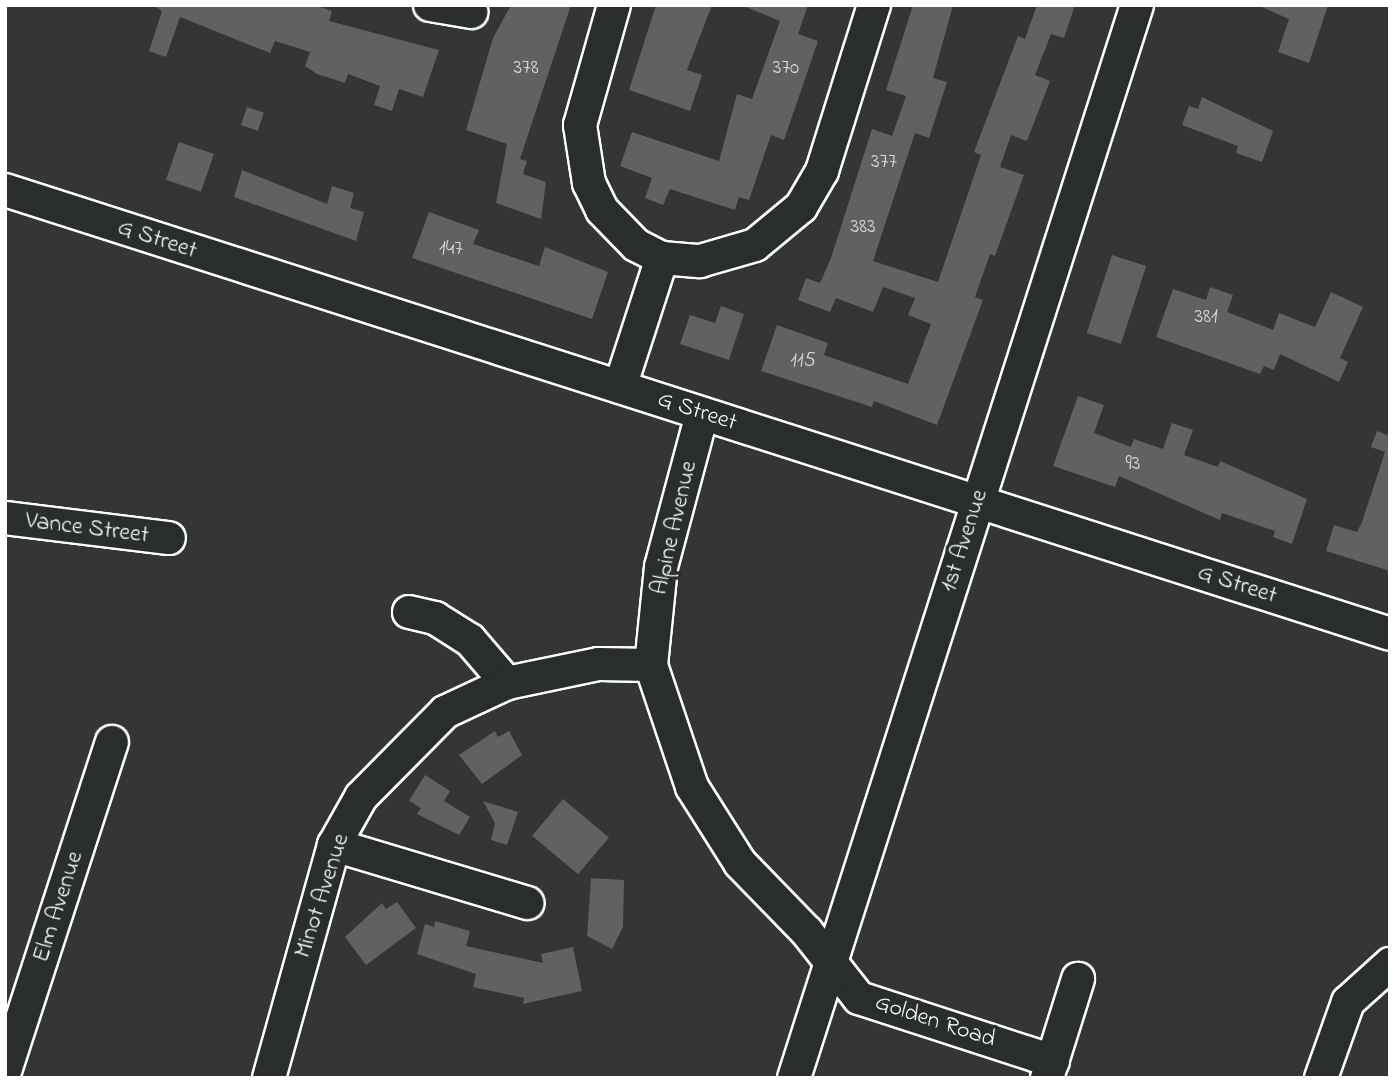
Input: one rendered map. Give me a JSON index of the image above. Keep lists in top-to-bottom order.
{
  "streets": {
    "street": [
      "G Street",
      "Alpine Avenue",
      "Vance Street",
      "1st Avenue",
      "Minot Avenue",
      "Elm Avenue",
      "Golden Road"
    ]
  },
  "crossings": [
    ["G Street", "Alpine Avenue"],
    ["G Street", "1st Avenue"],
    ["Alpine Avenue", "1st Avenue"],
    ["Alpine Avenue", "Minot Avenue"],
    ["Alpine Avenue", "Golden Road"],
    ["1st Avenue", "Golden Road"]
  ],
  "house_numbers": [
    "378",
    "370",
    "377",
    "383",
    "147",
    "381",
    "115",
    "93"
  ]
}
